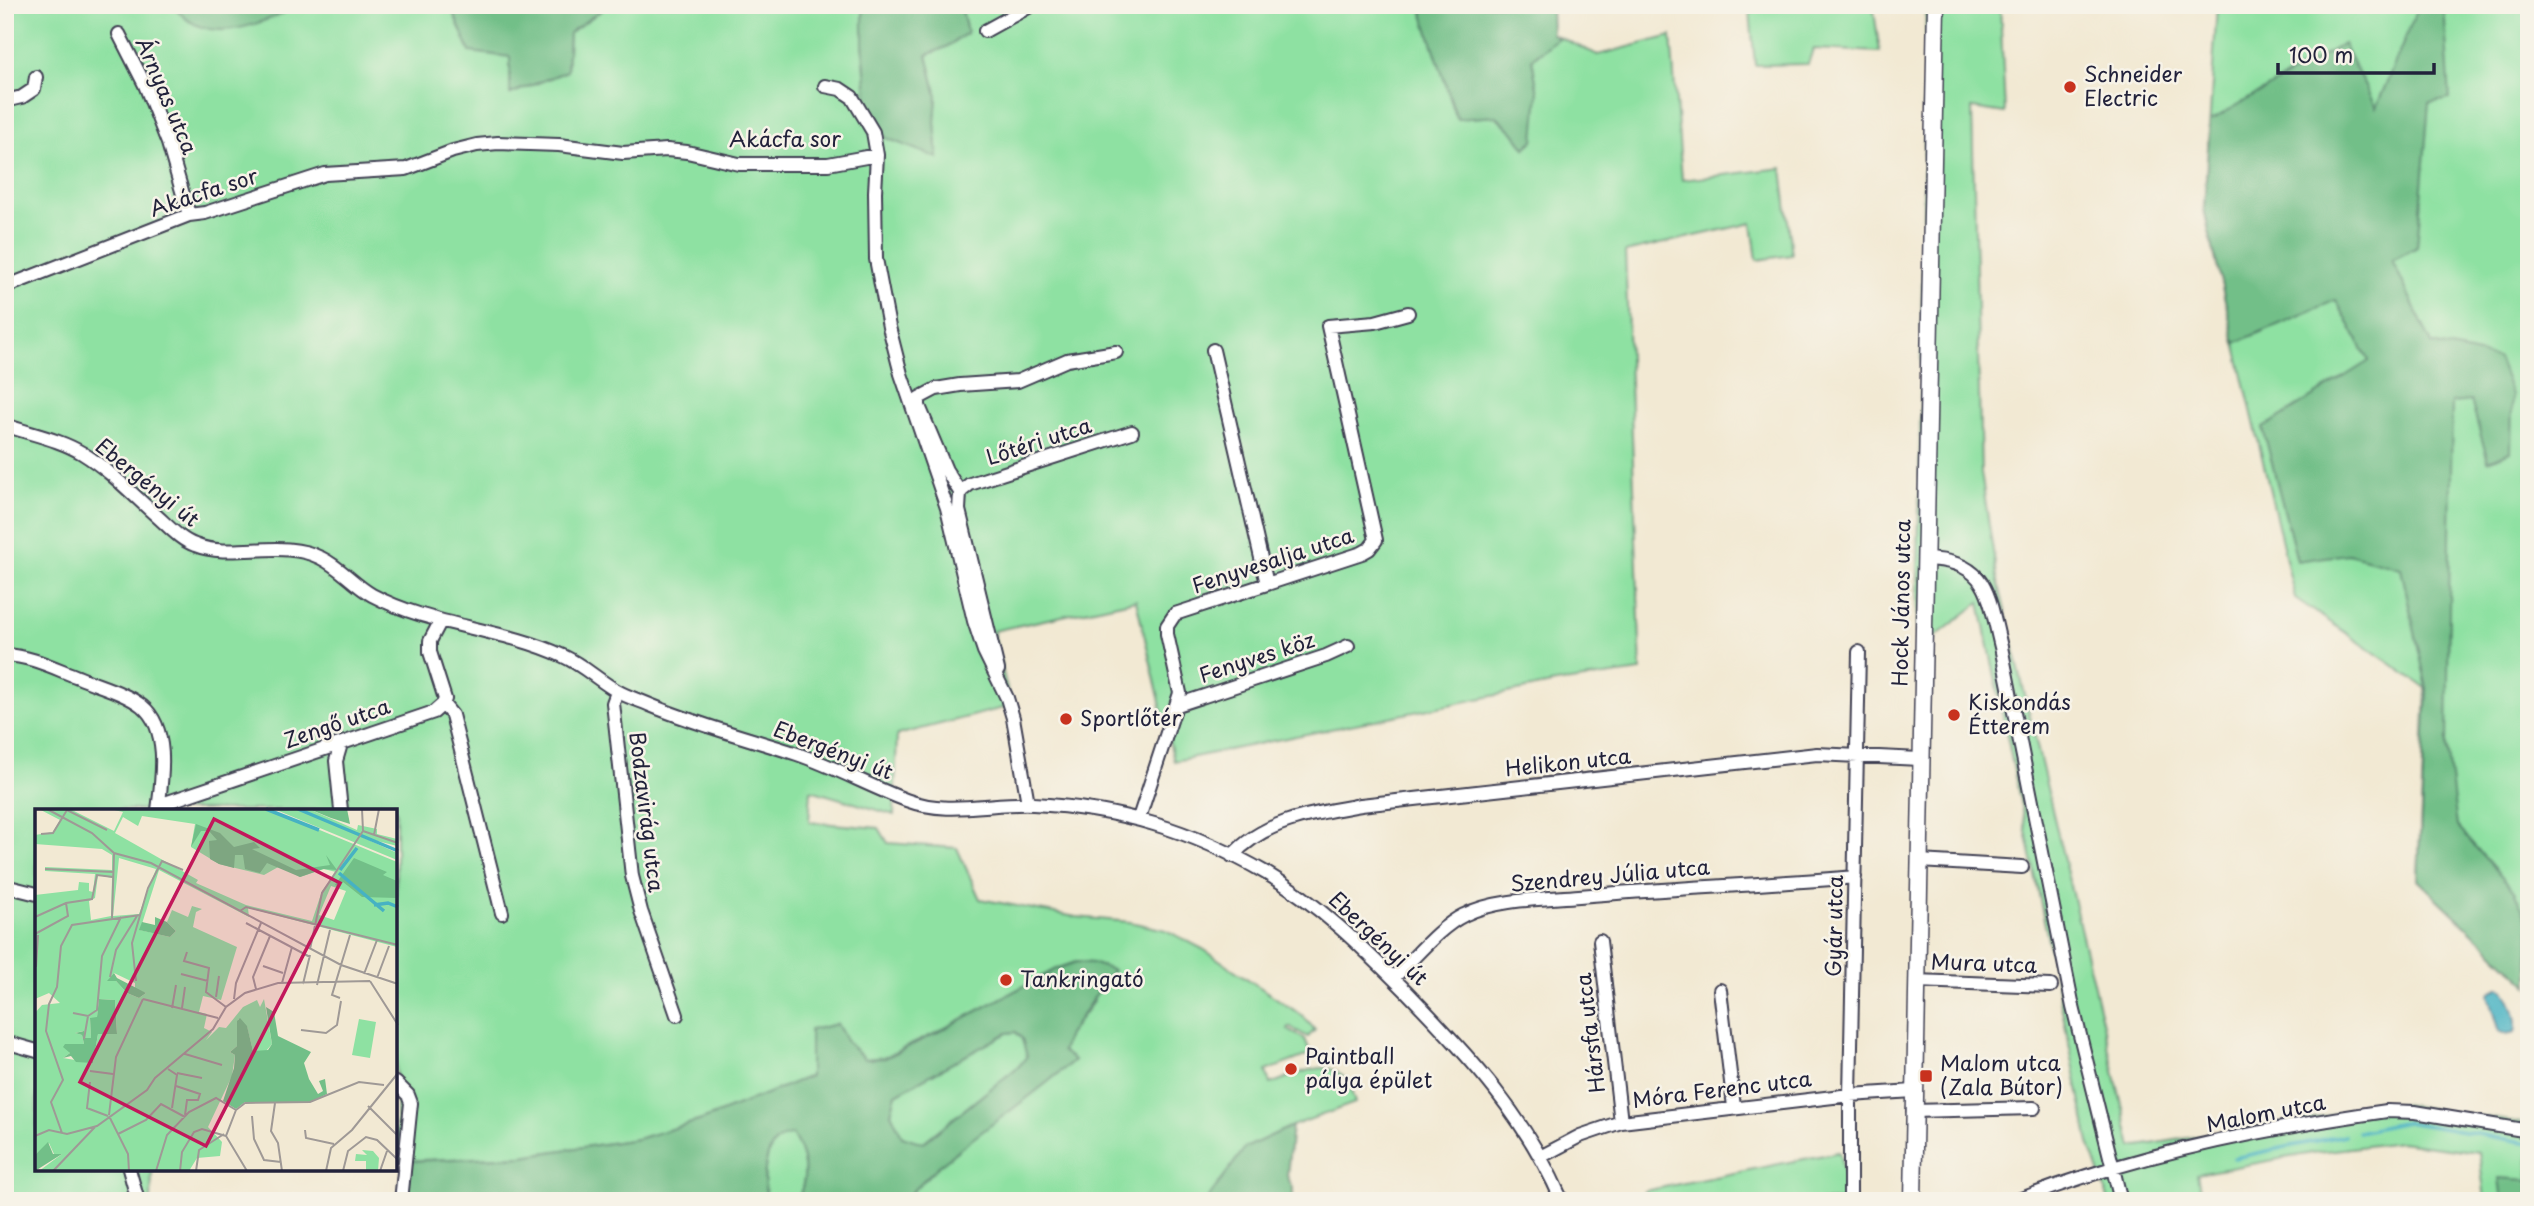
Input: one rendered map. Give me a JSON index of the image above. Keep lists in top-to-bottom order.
{
  "streets": {
    "main road": ["Hock János utca"],
    "street": [
      "Árnyas utca",
      "Akácfa sor",
      "Lőtéri utca",
      "Ebergényi út",
      "Fenyvesalja utca",
      "Fenyves köz",
      "Zengő utca",
      "Helikon utca",
      "Bodzavirág utca",
      "Szendrey Júlia utca",
      "Gyár utca",
      "Mura utca",
      "Hársfa utca",
      "Móra Ferenc utca",
      "Malom utca"
    ]
  },
  "crossings": [
    ["Árnyas utca", "Akácfa sor"],
    ["Ebergényi út", "Fenyvesalja utca"],
    ["Ebergényi út", "Helikon utca"],
    ["Ebergényi út", "Bodzavirág utca"],
    ["Ebergényi út", "Szendrey Júlia utca"],
    ["Ebergényi út", "Móra Ferenc utca"],
    ["Fenyvesalja utca", "Fenyves köz"],
    ["Hock János utca", "Helikon utca"],
    ["Hock János utca", "Mura utca"],
    ["Hock János utca", "Móra Ferenc utca"],
    ["Helikon utca", "Gyár utca"],
    ["Szendrey Júlia utca", "Gyár utca"],
    ["Gyár utca", "Móra Ferenc utca"],
    ["Hársfa utca", "Móra Ferenc utca"]
  ],
  "places": {
    "other": [
      "Schneider Electric",
      "Kiskondás Étterem",
      "Sportlőtér",
      "Tankringató",
      "Paintball pálya épület"
    ],
    "transit": ["Malom utca (Zala Bútor)"]
  },
  "scale_bar": "100 m"
}
